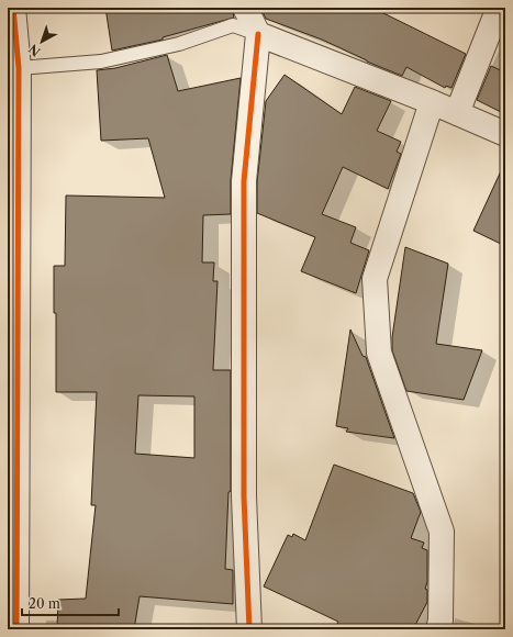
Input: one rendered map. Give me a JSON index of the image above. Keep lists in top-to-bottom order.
{
  "scale_bar": "20 m",
  "north": "bottom left"
}
